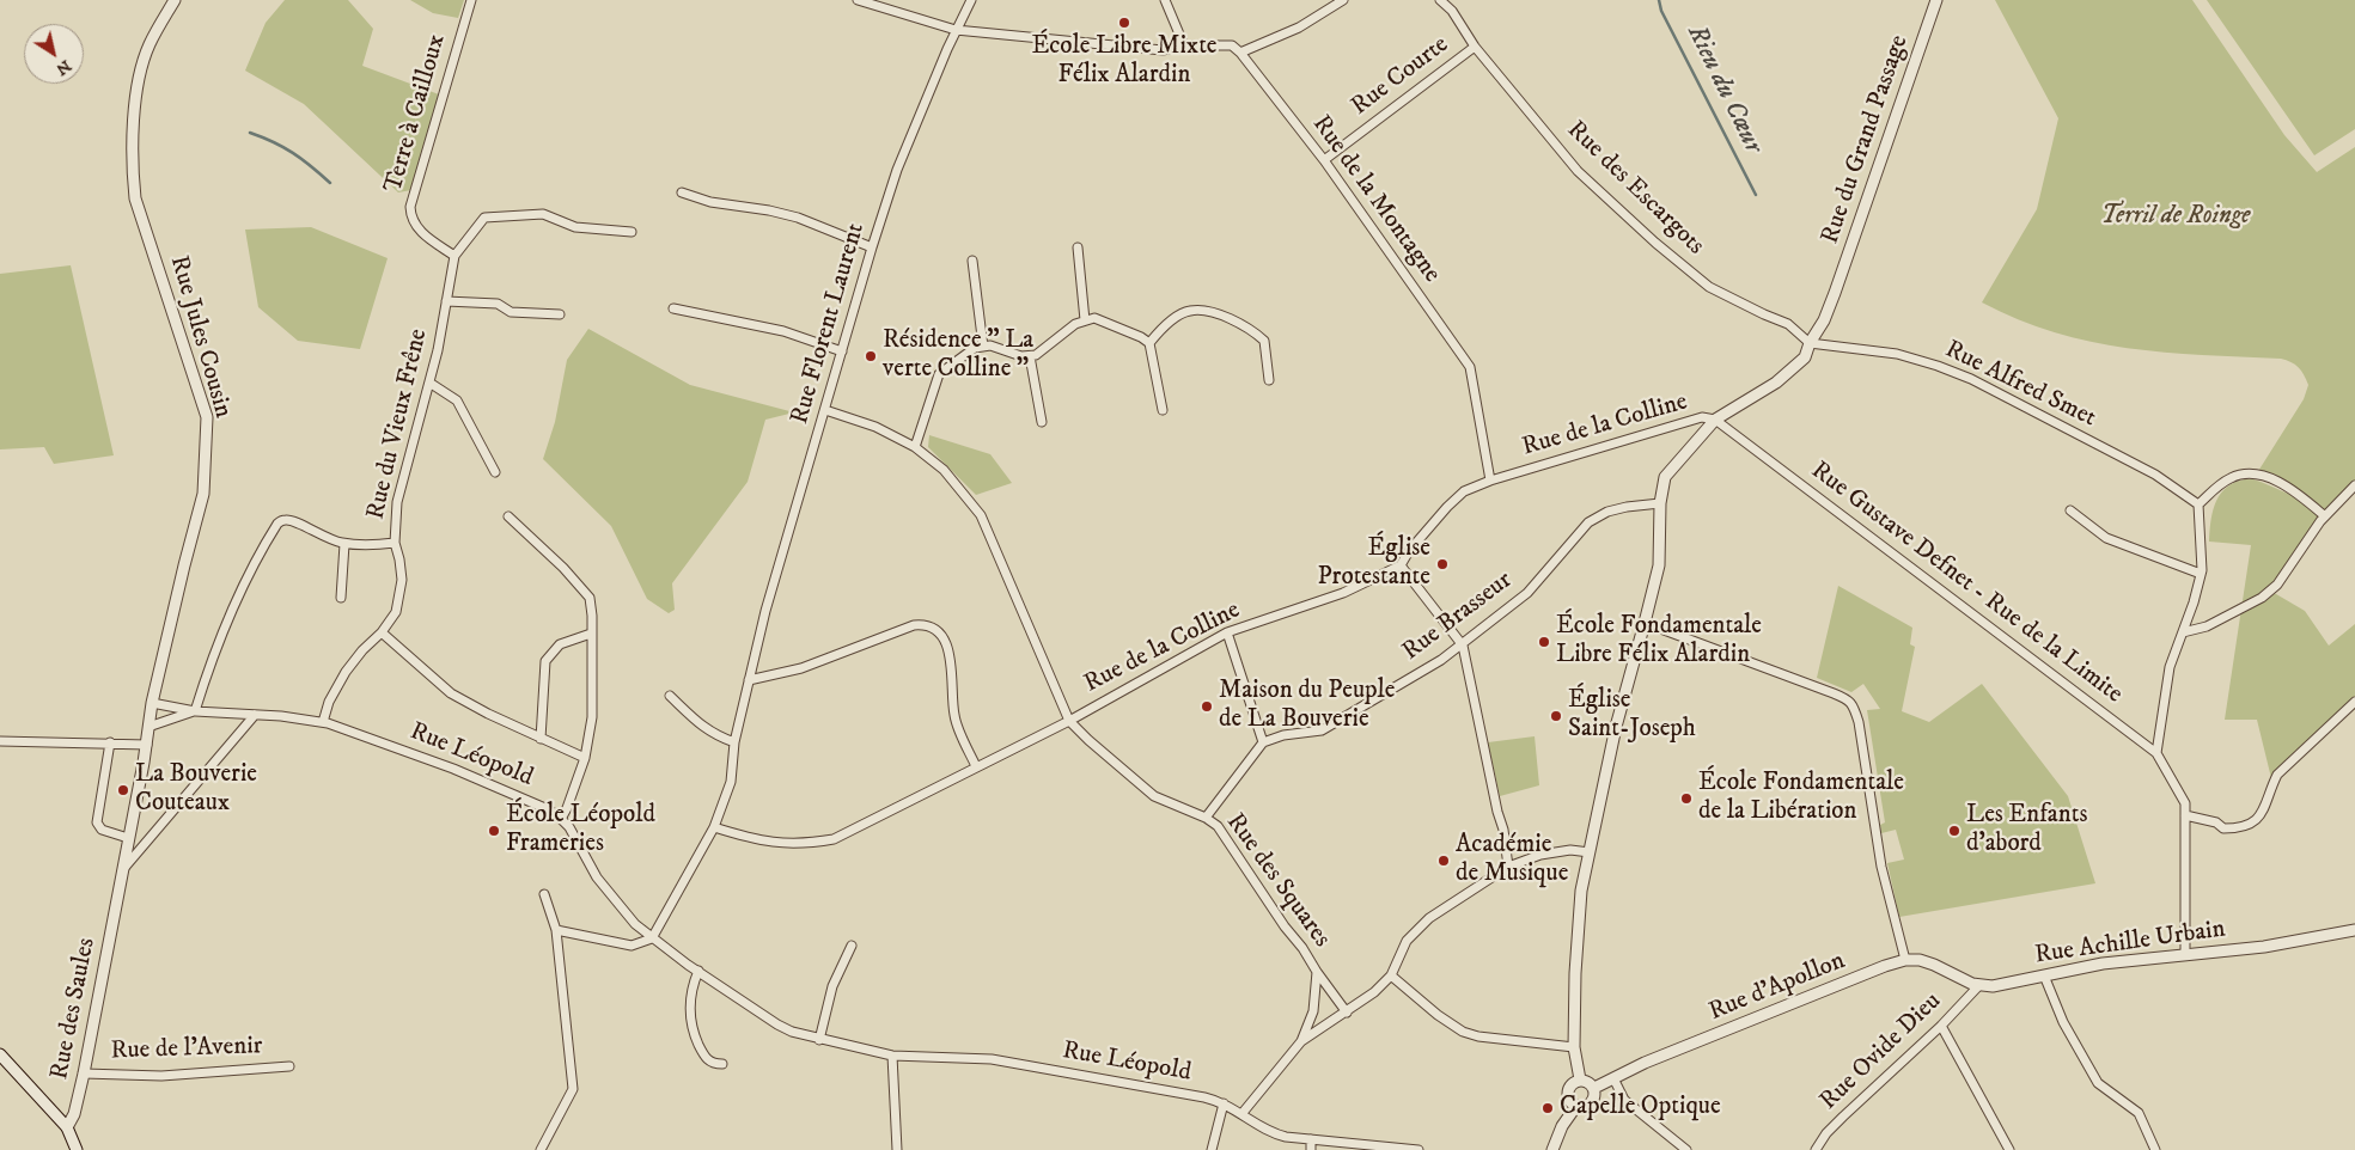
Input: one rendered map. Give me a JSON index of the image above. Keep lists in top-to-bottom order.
{
  "streets": {
    "street": [
      "Rue Courte",
      "Terre à Cailloux",
      "Rue du Grand Passage",
      "Rue des Escargots",
      "Rue de la Montagne",
      "Rue Florent Laurent",
      "Rue Jules Cousin",
      "Rue Alfred Smet",
      "Rue du Vieux Frêne",
      "Rue de la Colline",
      "Rue Gustave Defnet - Rue de la Limite",
      "Rue Brasseur",
      "Rue Léopold",
      "Rue des Squares",
      "Rue Achille Urbain",
      "Rue d'Apollon",
      "Rue des Saules",
      "Rue de l'Avenir",
      "Rue Ovide Dieu"
    ]
  },
  "crossings": [
    ["Rue Courte", "Rue des Escargots"],
    ["Rue Courte", "Rue de la Montagne"],
    ["Terre à Cailloux", "Rue du Vieux Frêne"],
    ["Rue du Grand Passage", "Rue des Escargots"],
    ["Rue du Grand Passage", "Rue Alfred Smet"],
    ["Rue des Escargots", "Rue Alfred Smet"],
    ["Rue de la Montagne", "Rue de la Colline"],
    ["Rue Florent Laurent", "Rue de la Colline"],
    ["Rue Florent Laurent", "Rue Léopold"],
    ["Rue Jules Cousin", "Rue Léopold"],
    ["Rue Jules Cousin", "Rue des Saules"],
    ["Rue du Vieux Frêne", "Rue Léopold"],
    ["Rue de la Colline", "Rue Gustave Defnet - Rue de la Limite"],
    ["Rue de la Colline", "Rue des Squares"],
    ["Rue Léopold", "Rue des Squares"],
    ["Rue Léopold", "Rue des Saules"],
    ["Rue Achille Urbain", "Rue d'Apollon"],
    ["Rue Achille Urbain", "Rue Ovide Dieu"],
    ["Rue d'Apollon", "Rue Ovide Dieu"],
    ["Rue des Saules", "Rue de l'Avenir"]
  ],
  "water": ["Rieu du Cœur"],
  "parks": ["Terril de Roinge"],
  "places": [
    "École Libre Mixte Félix Alardin",
    "Résidence \" La verte Colline \"",
    "Église Protestante",
    "École Fondamentale Libre Félix Alardin",
    "Maison du Peuple de La Bouverie",
    "Église Saint-Joseph",
    "La Bouverie Couteaux",
    "École Fondamentale de la Libération",
    "École Léopold Frameries",
    "Les Enfants d'abord",
    "Académie de Musique",
    "Capelle Optique"
  ],
  "north": "bottom right"
}
